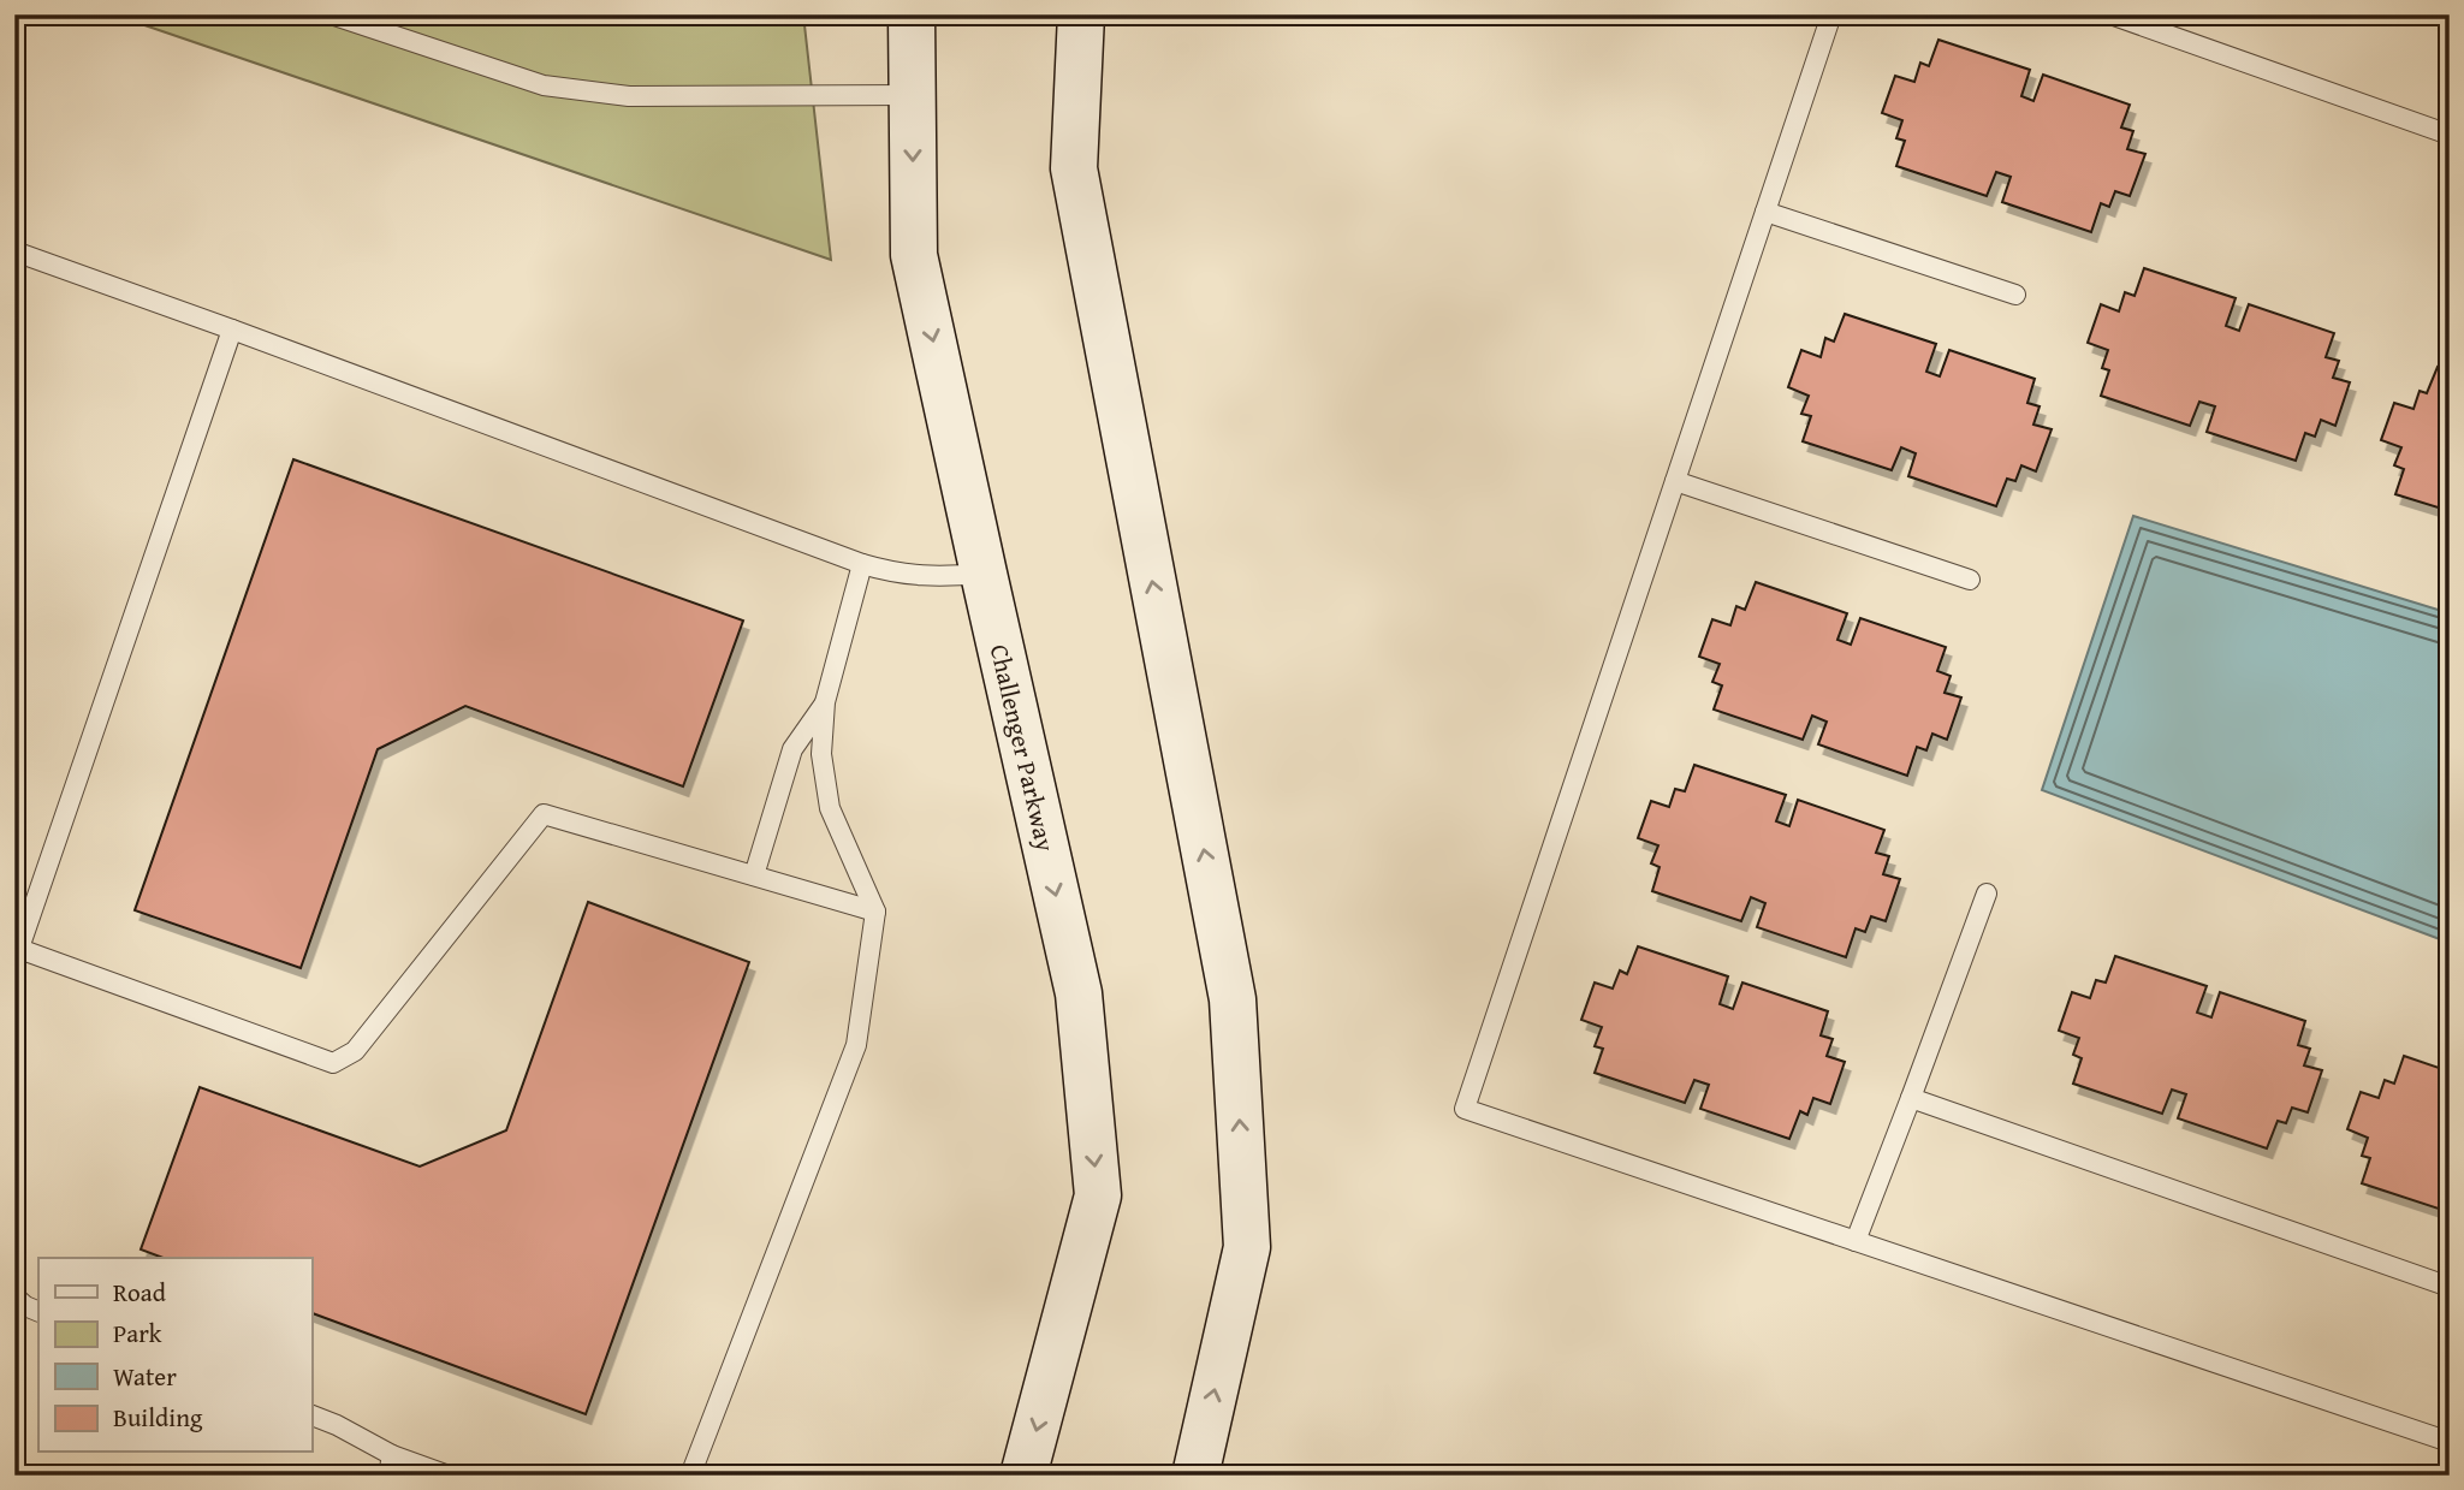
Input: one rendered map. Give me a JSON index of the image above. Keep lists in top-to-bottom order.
{
  "streets": {
    "main road": ["Challenger Parkway"]
  },
  "legend": [
    "Road",
    "Park",
    "Water",
    "Building"
  ]
}
